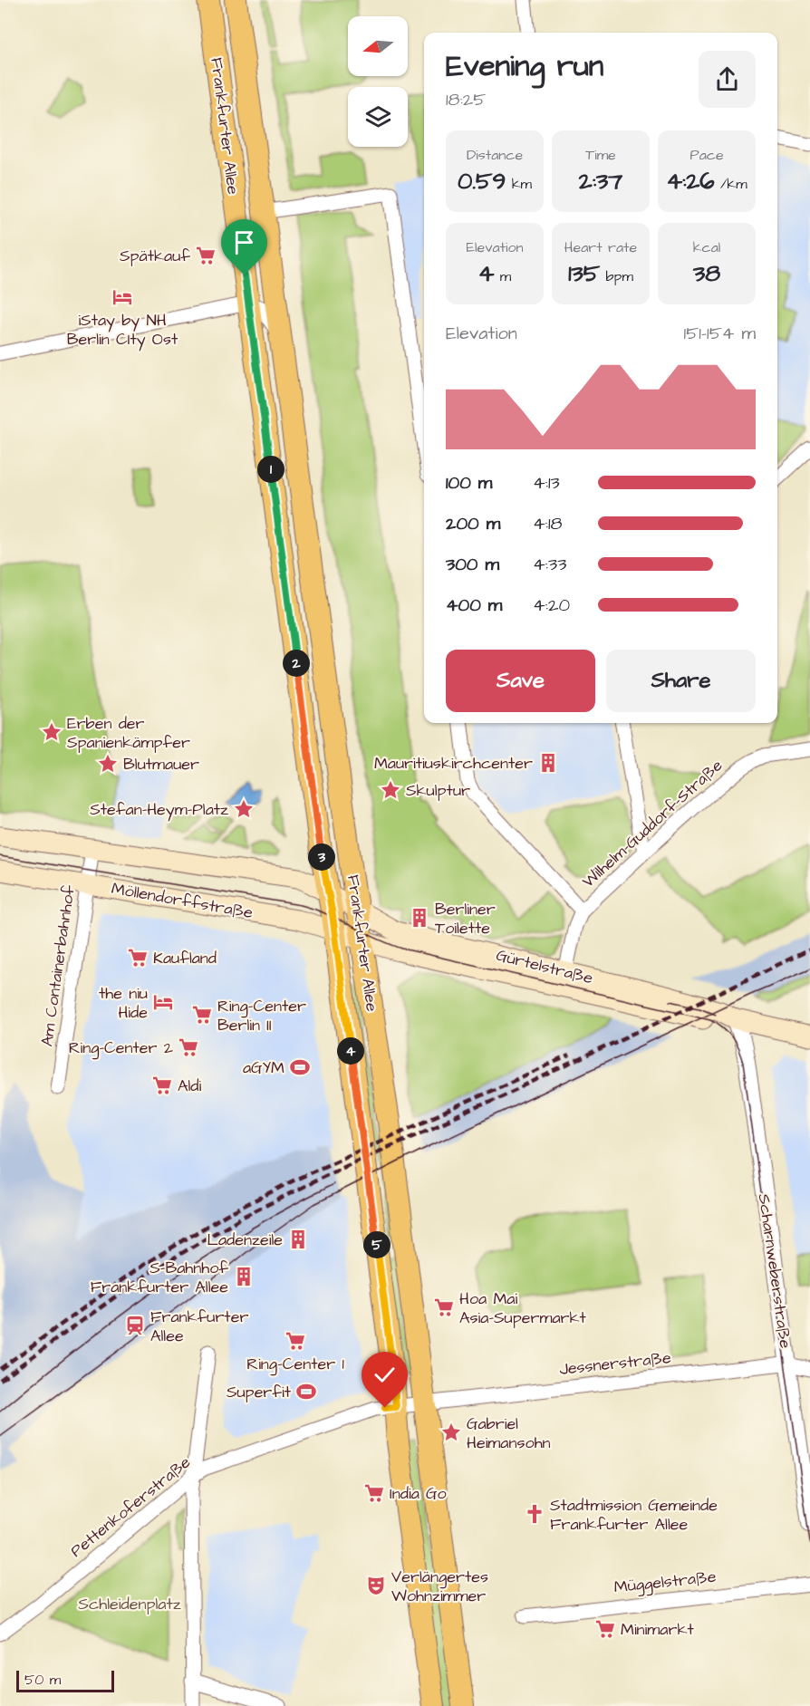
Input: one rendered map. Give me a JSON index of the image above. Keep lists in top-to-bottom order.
{
  "streets": {
    "main road": ["Frankfurter Allee", "Möllendorffstraße", "Gürtelstraße"],
    "street": [
      "Wilhelm-Guddorf-Straße",
      "Am Containerbahnhof",
      "Scharnweberstraße",
      "Jessnerstraße",
      "Pettenkoferstraße",
      "Müggelstraße"
    ]
  },
  "crossings": [
    ["Frankfurter Allee", "Möllendorffstraße"],
    ["Frankfurter Allee", "Gürtelstraße"],
    ["Frankfurter Allee", "Jessnerstraße"],
    ["Frankfurter Allee", "Pettenkoferstraße"],
    ["Wilhelm-Guddorf-Straße", "Gürtelstraße"],
    ["Möllendorffstraße", "Am Containerbahnhof"],
    ["Möllendorffstraße", "Gürtelstraße"],
    ["Gürtelstraße", "Scharnweberstraße"],
    ["Scharnweberstraße", "Jessnerstraße"],
    ["Jessnerstraße", "Pettenkoferstraße"]
  ],
  "parks": ["Schleidenplatz"],
  "places": {
    "supermarket": [
      "Spätkauf",
      "Kaufland",
      "Ring-Center Berlin II",
      "Ring-Center 2",
      "Aldi",
      "Hoa Mai Asia-Supermarkt",
      "Ring-Center 1",
      "India Go",
      "Minimarkt"
    ],
    "hotel": ["iStay by NH Berlin CIty Ost", "the niu Hide"],
    "place": [
      "Erben der Spanienkämpfer",
      "Blutmauer",
      "Skulptur",
      "Stefan-Heym-Platz",
      "Gabriel Heimansohn"
    ],
    "building": [
      "Mauritiuskirchcenter",
      "Berliner Toilette",
      "Ladenzeile",
      "S-Bahnhof Frankfurter Allee"
    ],
    "sports": ["aGYM", "Superfit"],
    "station": ["Frankfurter Allee"],
    "church": ["Stadtmission Gemeinde Frankfurter Allee"],
    "theatre": ["Verlängertes Wohnzimmer"]
  },
  "scale_bar": "50 m",
  "north": "left",
  "page": {
    "heading": ["Evening run", "18:25"],
    "stats": [
      ["Distance", "0.59 km"],
      ["Time", "2:37"],
      ["Pace", "4:26 /km"],
      ["Elevation", "4 m"],
      ["Heart rate", "135 bpm"],
      ["kcal", "38"]
    ],
    "chart": ["Elevation", "151–154 m"],
    "pins": [
      "1",
      "2",
      "3",
      "4",
      "5"
    ],
    "list": [
      {
        "name": "100 m",
        "note": "4:13"
      },
      {
        "name": "200 m",
        "note": "4:18"
      },
      {
        "name": "300 m",
        "note": "4:33"
      },
      {
        "name": "400 m",
        "note": "4:20"
      }
    ],
    "buttons": ["Save", "Share"],
    "scale": "50 m"
  }
}
